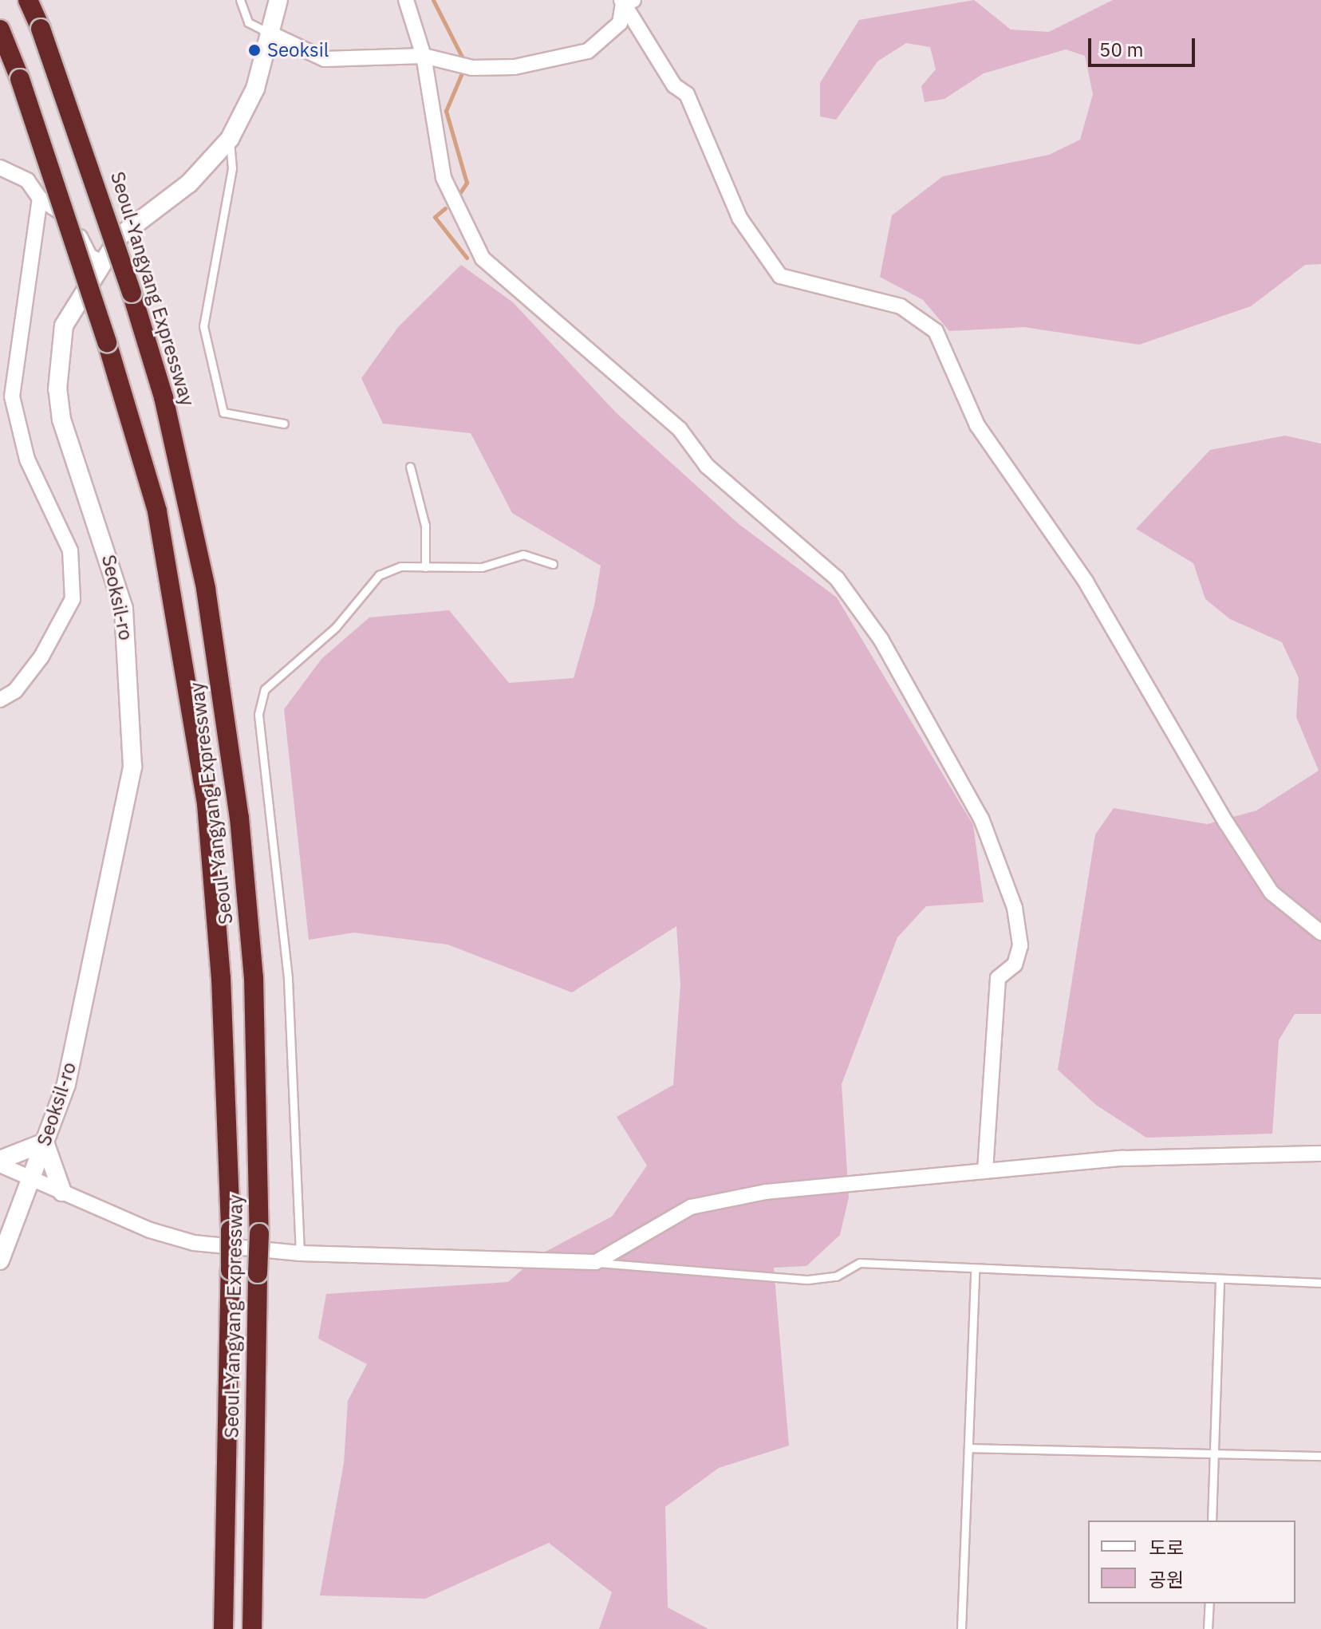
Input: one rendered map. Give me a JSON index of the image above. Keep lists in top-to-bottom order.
{
  "streets": {
    "highway": ["Seoul-Yangyang Expressway"],
    "main road": ["Seoksil-ro"]
  },
  "places": ["Seoksil"],
  "legend": ["도로", "공원"],
  "scale_bar": "50 m"
}
